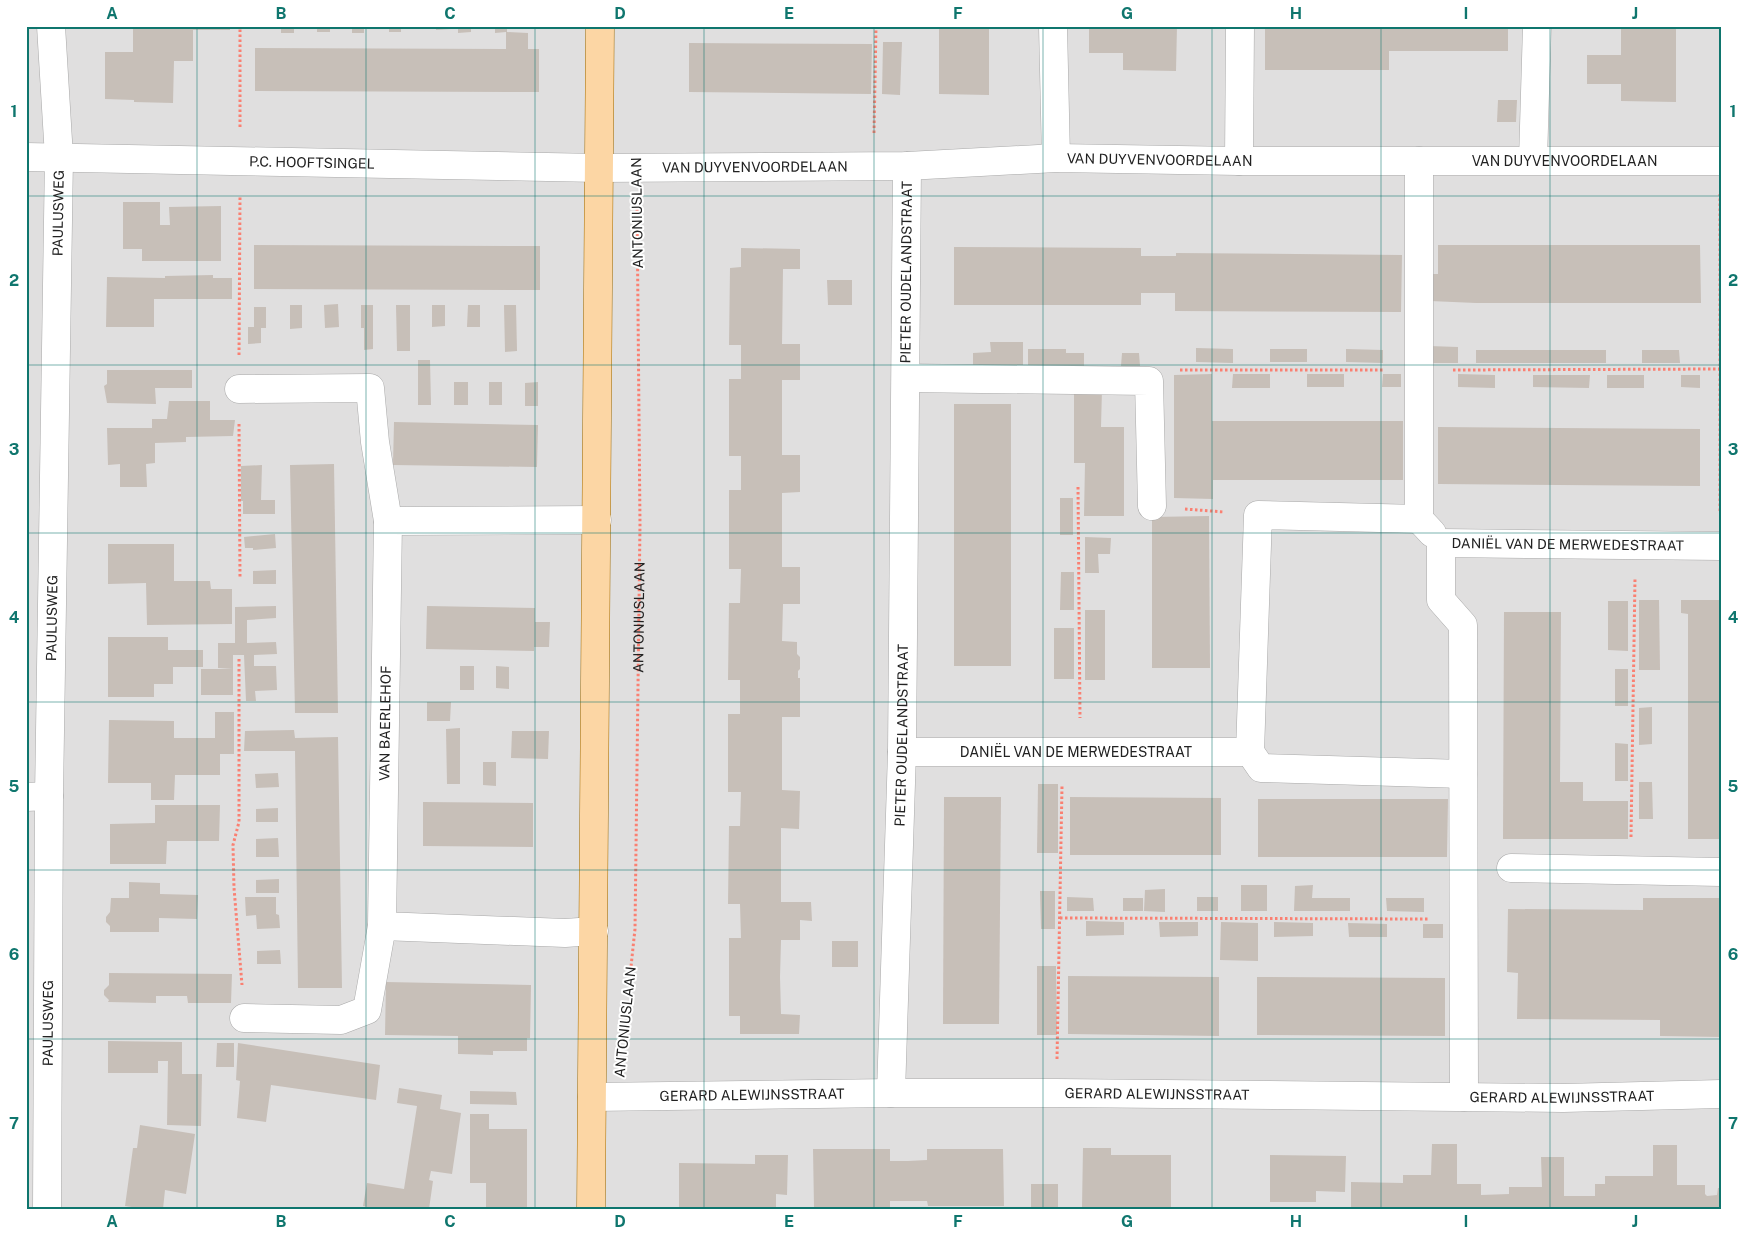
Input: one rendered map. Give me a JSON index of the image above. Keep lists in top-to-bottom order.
{
  "streets": {
    "main road": ["ANTONIUSLAAN"],
    "street": [
      "VAN DUYVENVOORDELAAN",
      "P.C. HOOFTSINGEL",
      "PAULUSWEG",
      "PIETER OUDELANDSTRAAT",
      "DANIËL VAN DE MERWEDESTRAAT",
      "VAN BAERLEHOF",
      "GERARD ALEWIJNSSTRAAT"
    ]
  },
  "crossings": [
    ["VAN DUYVENVOORDELAAN", "P.C. HOOFTSINGEL"],
    ["VAN DUYVENVOORDELAAN", "ANTONIUSLAAN"],
    ["VAN DUYVENVOORDELAAN", "PIETER OUDELANDSTRAAT"],
    ["P.C. HOOFTSINGEL", "PAULUSWEG"],
    ["P.C. HOOFTSINGEL", "ANTONIUSLAAN"],
    ["ANTONIUSLAAN", "GERARD ALEWIJNSSTRAAT"],
    ["PIETER OUDELANDSTRAAT", "DANIËL VAN DE MERWEDESTRAAT"],
    ["PIETER OUDELANDSTRAAT", "GERARD ALEWIJNSSTRAAT"]
  ],
  "grid": {
    "columns": [
      "A",
      "B",
      "C",
      "D",
      "E",
      "F",
      "G",
      "H",
      "I",
      "J"
    ],
    "rows": [
      "1",
      "2",
      "3",
      "4",
      "5",
      "6",
      "7"
    ]
  }
}
